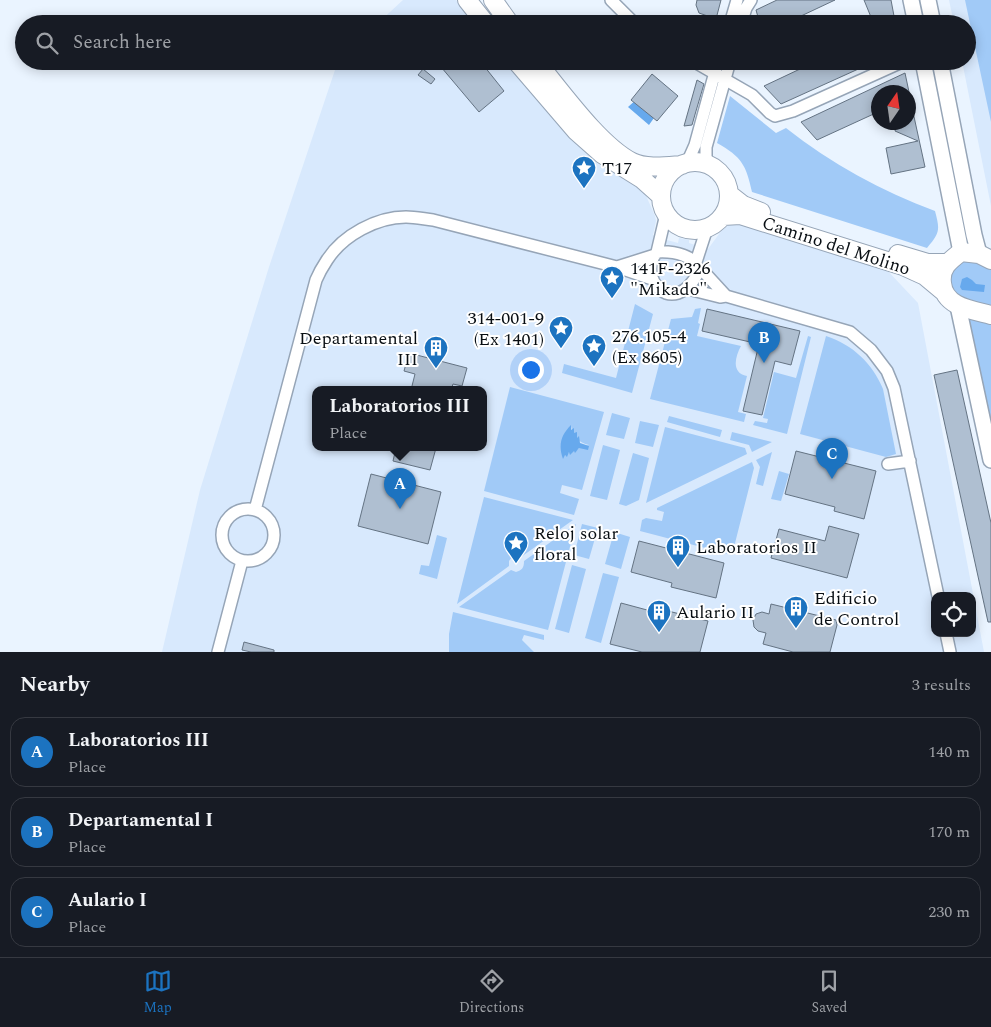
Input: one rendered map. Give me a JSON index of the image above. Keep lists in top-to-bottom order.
{
  "streets": {
    "main road": ["Camino del Molino"]
  },
  "places": {
    "place": [
      "T17",
      "141F-2326 \"Mikado\"",
      "314-001-9 (Ex 1401)",
      "276.105-4 (Ex 8605)",
      "Reloj solar floral"
    ],
    "building": [
      "Departamental III",
      "Laboratorios II",
      "Edificio de Control",
      "Aulario II"
    ]
  },
  "north": "top",
  "page": {
    "search": "Search here",
    "pins": ["B", "C", "A"],
    "popup": ["Laboratorios III", "Place"],
    "heading": ["Nearby", "3 results"],
    "list": [
      {
        "mark": "A",
        "name": "Laboratorios III",
        "note": "Place",
        "value": "140 m"
      },
      {
        "mark": "B",
        "name": "Departamental I",
        "note": "Place",
        "value": "170 m"
      },
      {
        "mark": "C",
        "name": "Aulario I",
        "note": "Place",
        "value": "230 m"
      }
    ],
    "nav": ["Map", "Directions", "Saved"]
  }
}
